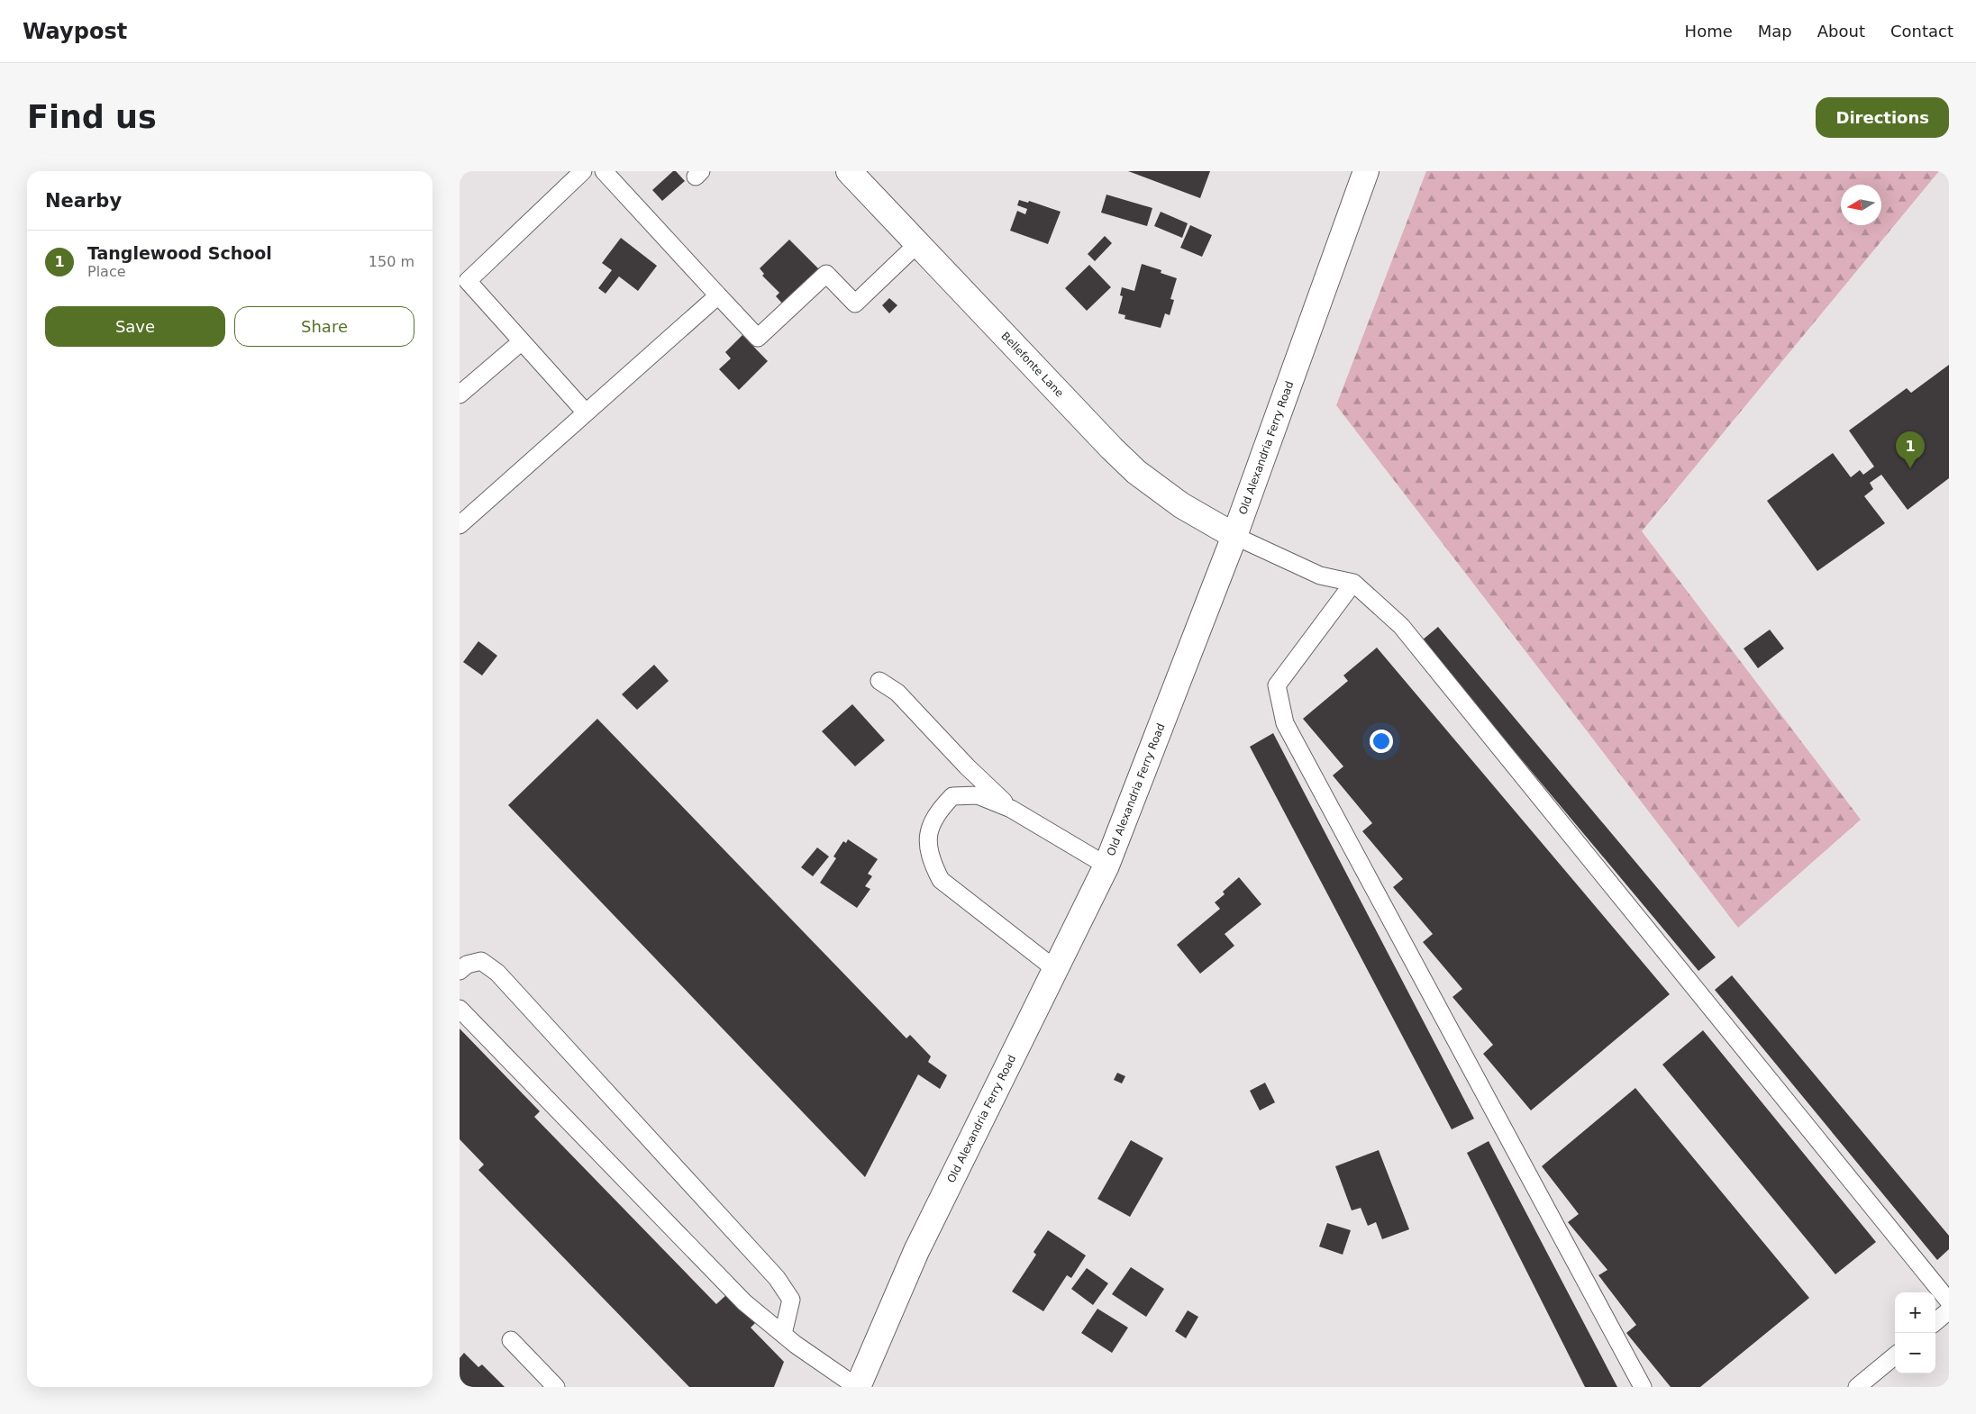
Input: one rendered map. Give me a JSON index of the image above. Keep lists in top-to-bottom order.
{
  "streets": {
    "main road": ["Bellefonte Lane", "Old Alexandria Ferry Road"]
  },
  "crossings": [
    ["Bellefonte Lane", "Old Alexandria Ferry Road"]
  ],
  "north": "left",
  "page": {
    "header": "Waypost",
    "nav": [
      "Home",
      "Map",
      "About",
      "Contact"
    ],
    "buttons": [
      "Directions",
      ["Save", "Share"]
    ],
    "title": "Find us",
    "heading": "Nearby",
    "list": [
      {
        "mark": "1",
        "name": "Tanglewood School",
        "note": "Place",
        "value": "150 m"
      }
    ],
    "pins": "1",
    "map_buttons": ["+", "−"]
  }
}
